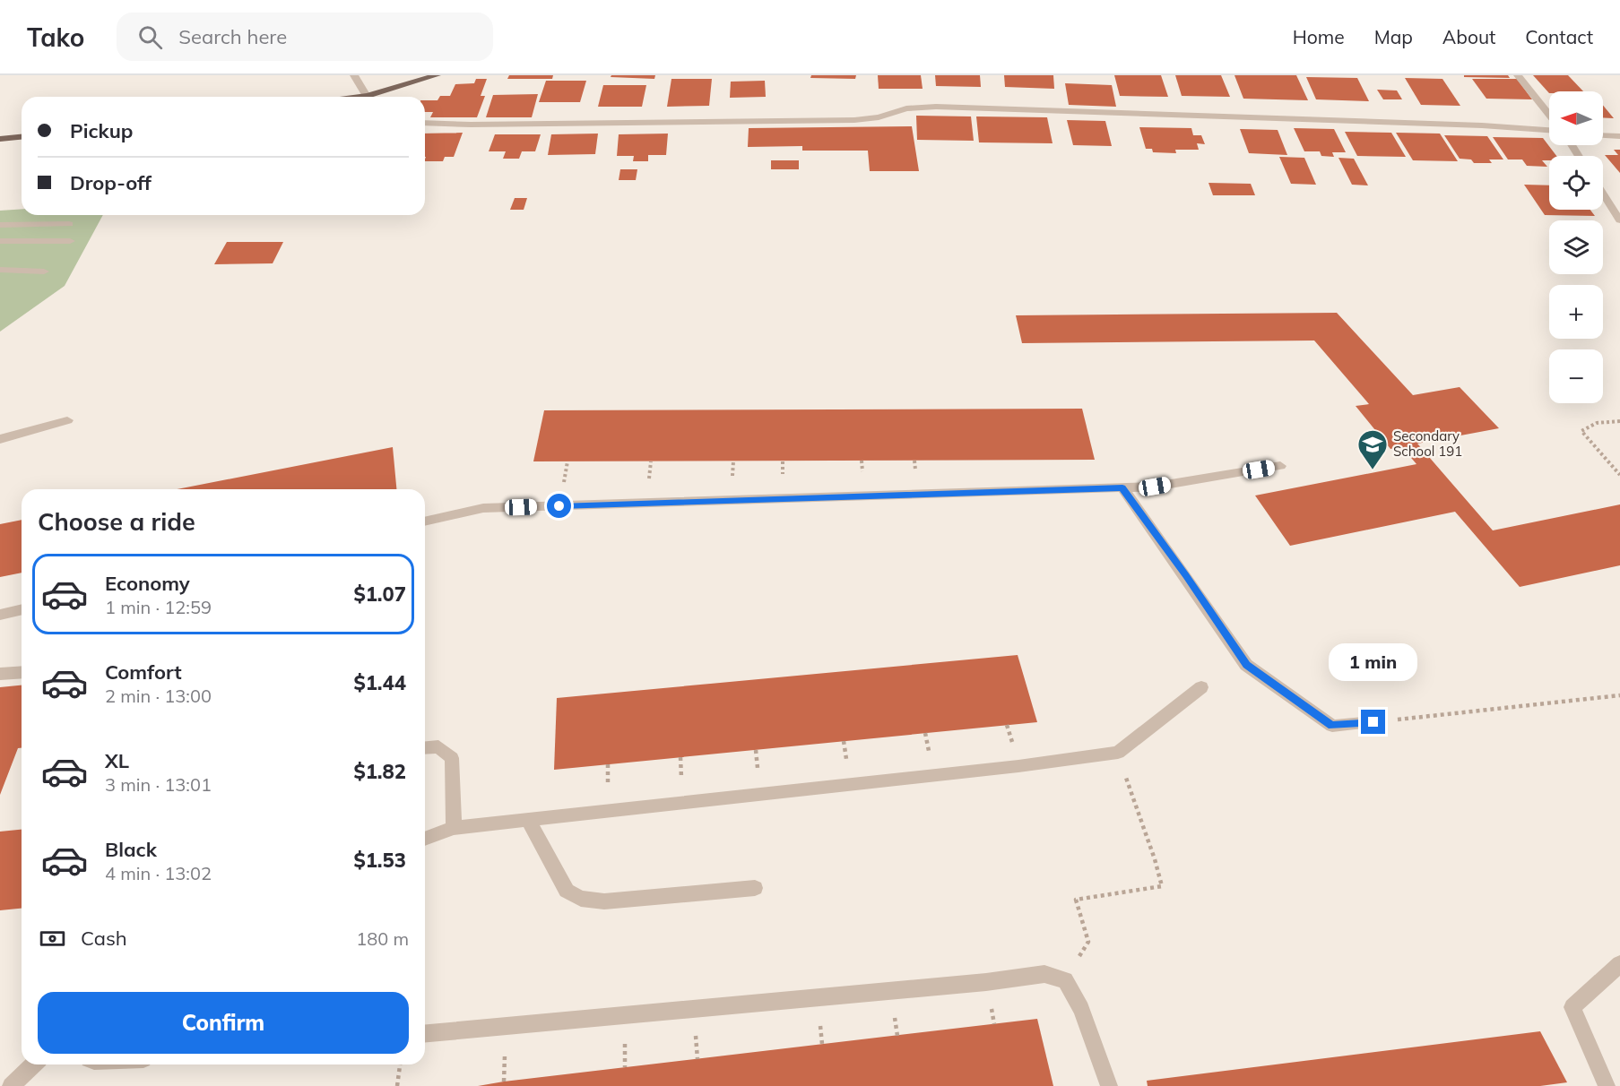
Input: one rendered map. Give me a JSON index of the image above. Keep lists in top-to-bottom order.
{
  "places": {
    "school or university": ["Secondary School 191"]
  },
  "north": "left",
  "page": {
    "header": "Tako",
    "search": "Search here",
    "nav": [
      "Home",
      "Map",
      "About",
      "Contact"
    ],
    "map_buttons": ["+", "−"],
    "banner": ["Pickup", "Drop-off"],
    "heading": "Choose a ride",
    "list": [
      {
        "name": "Economy",
        "note": "1 min · 12:59",
        "value": "$1.07"
      },
      {
        "name": "Comfort",
        "note": "2 min · 13:00",
        "value": "$1.44"
      },
      {
        "name": "XL",
        "note": "3 min · 13:01",
        "value": "$1.82"
      },
      {
        "name": "Black",
        "note": "4 min · 13:02",
        "value": "$1.53"
      }
    ],
    "bubble": "1 min",
    "pay": ["Cash", "180 m"],
    "buttons": "Confirm"
  }
}
